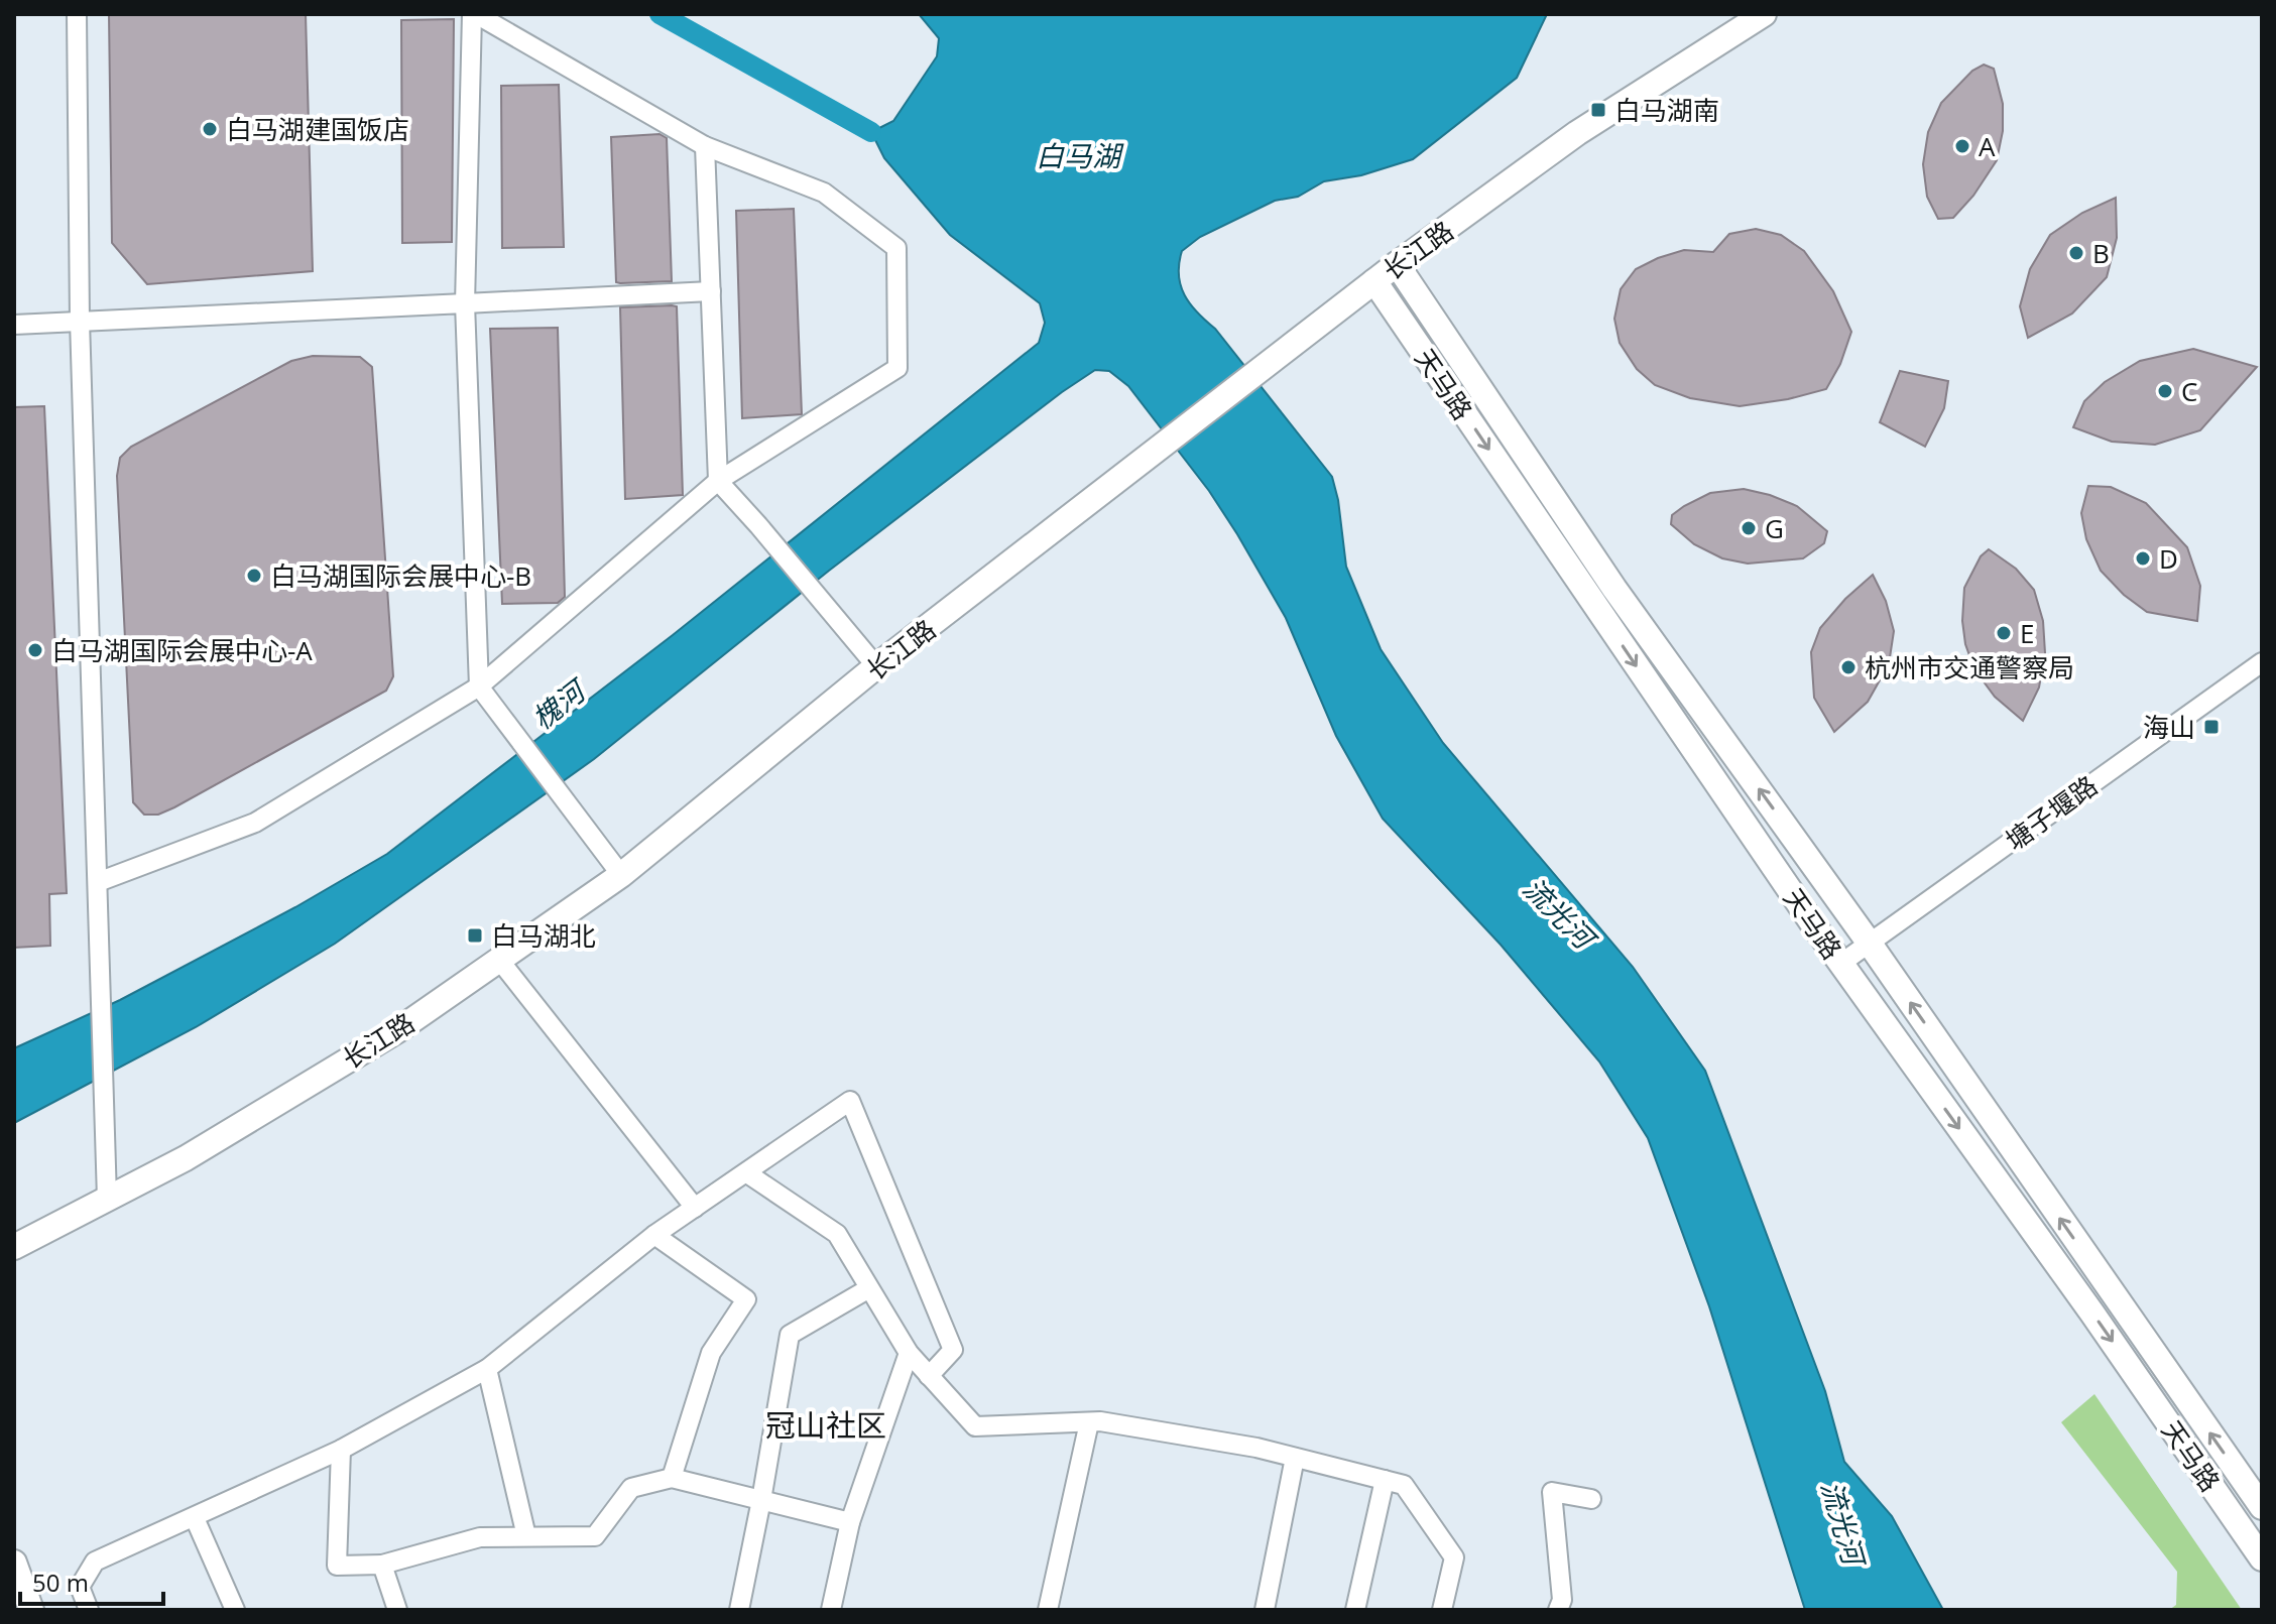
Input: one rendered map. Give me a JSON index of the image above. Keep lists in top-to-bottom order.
{
  "streets": {
    "main road": ["长江路", "天马路"],
    "street": ["塘子堰路"]
  },
  "crossings": [
    ["长江路", "天马路"],
    ["天马路", "塘子堰路"]
  ],
  "districts": ["冠山社区"],
  "water": ["白马湖", "槐河", "流光河"],
  "places": {
    "transit": ["白马湖南", "海山", "白马湖北"],
    "other": [
      "白马湖建国饭店",
      "A",
      "B",
      "C",
      "G",
      "D",
      "白马湖国际会展中心-B",
      "E",
      "白马湖国际会展中心-A",
      "杭州市交通警察局"
    ]
  },
  "scale_bar": "50 m"
}
